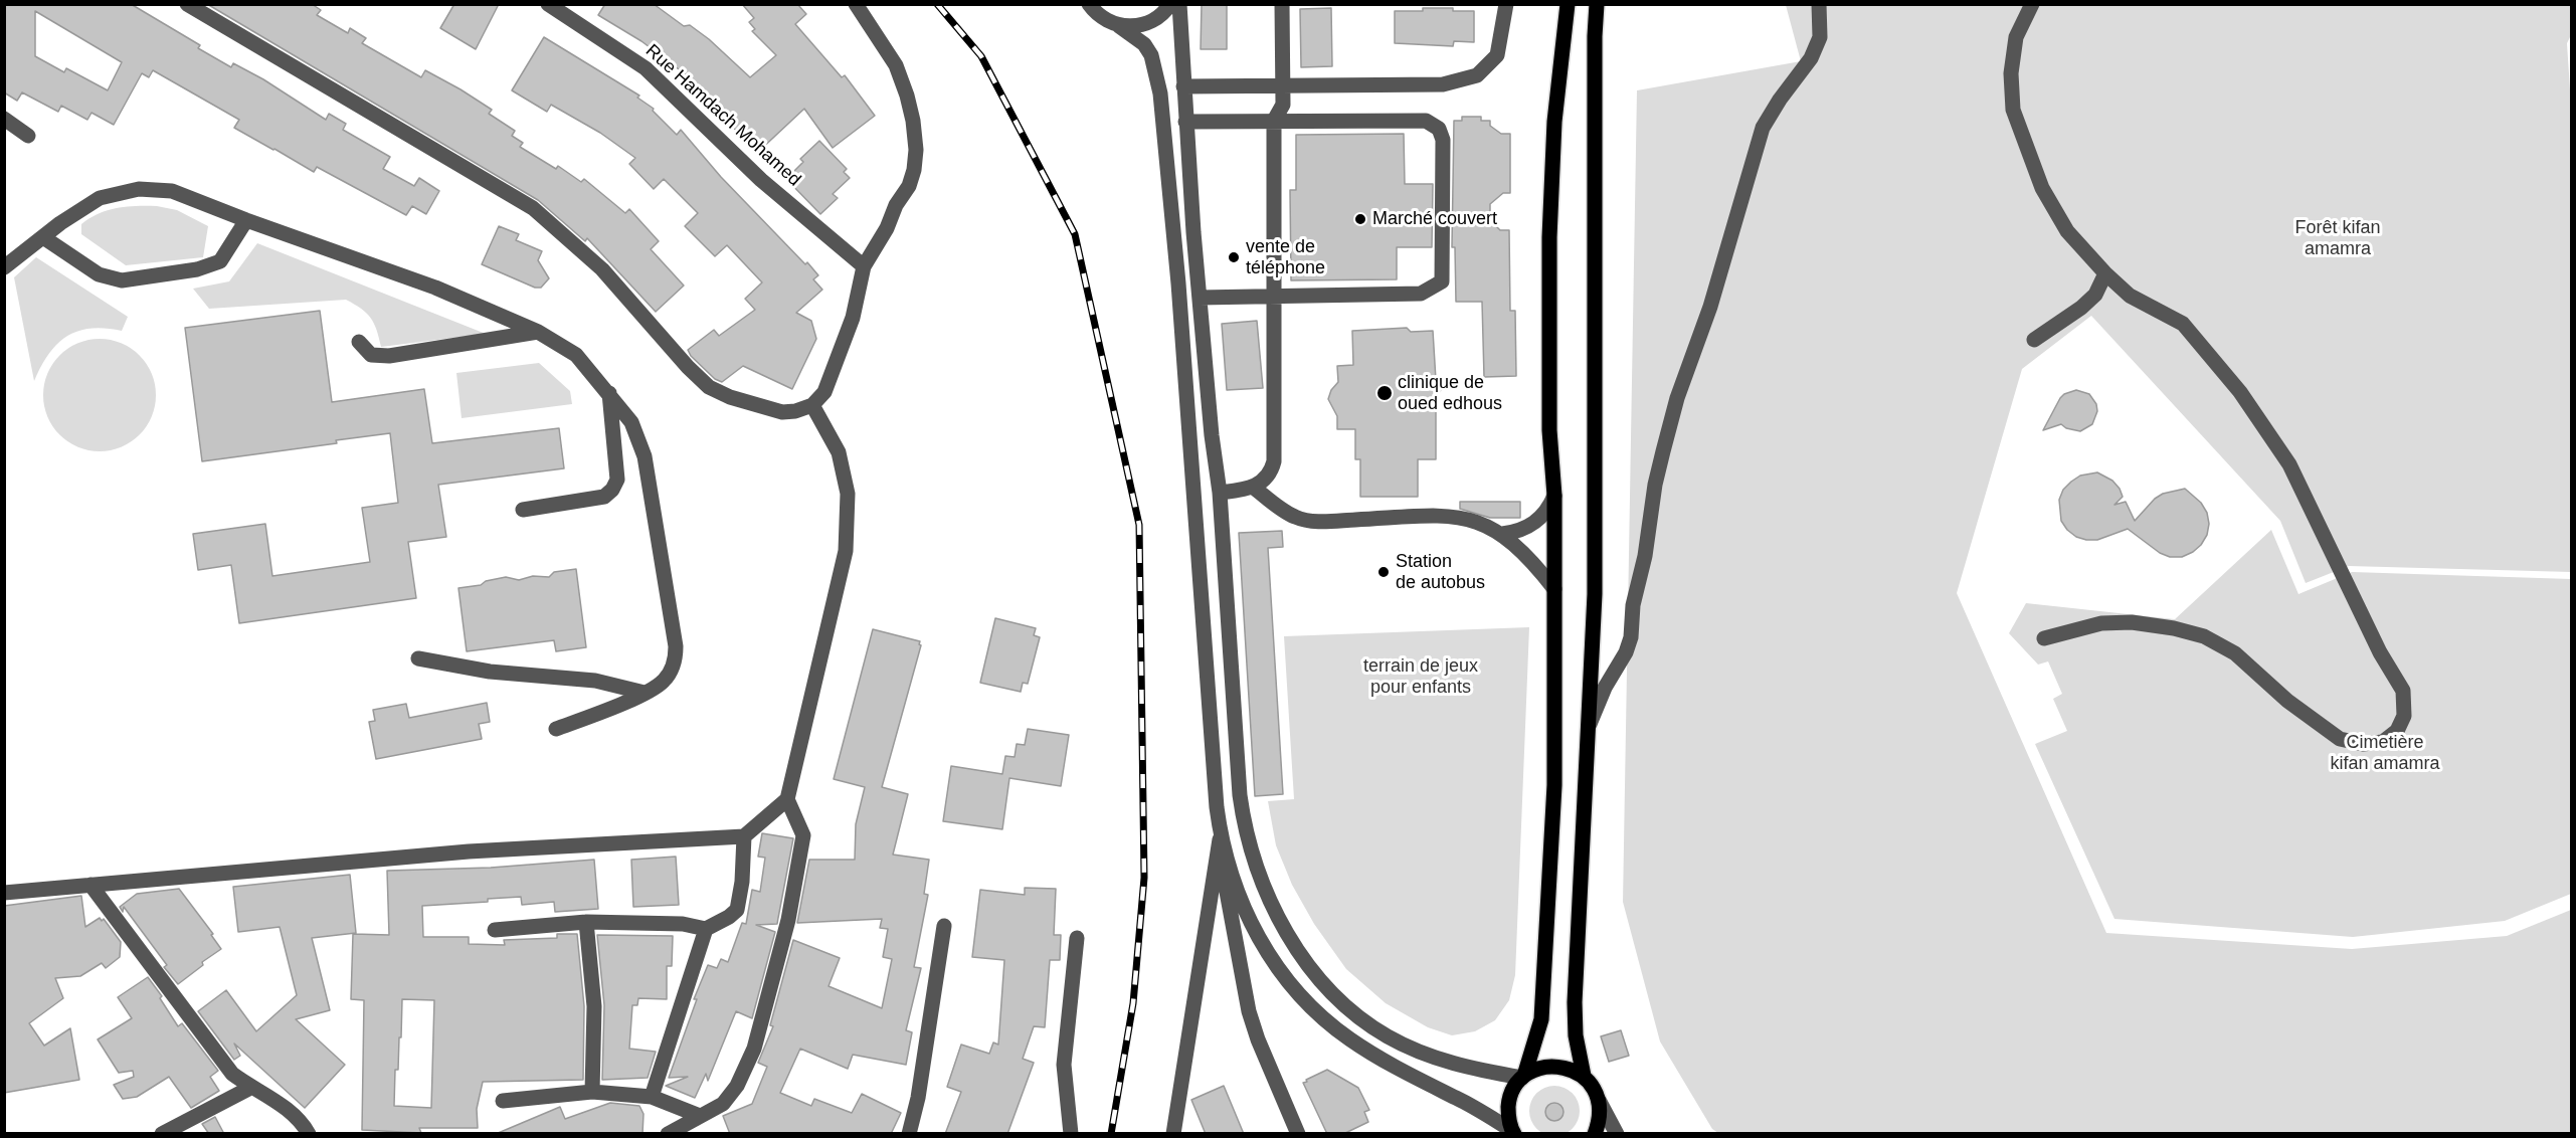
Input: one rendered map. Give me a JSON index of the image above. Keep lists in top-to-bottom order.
{
  "streets": {
    "street": ["Rue Hamdach Mohamed"]
  },
  "parks": ["Forêt kifan amamra", "terrain de jeux pour enfants", "Cimetière kifan amamra"],
  "places": [
    "Marché couvert",
    "vente de téléphone",
    "clinique de oued edhous",
    "Station de autobus"
  ]
}
